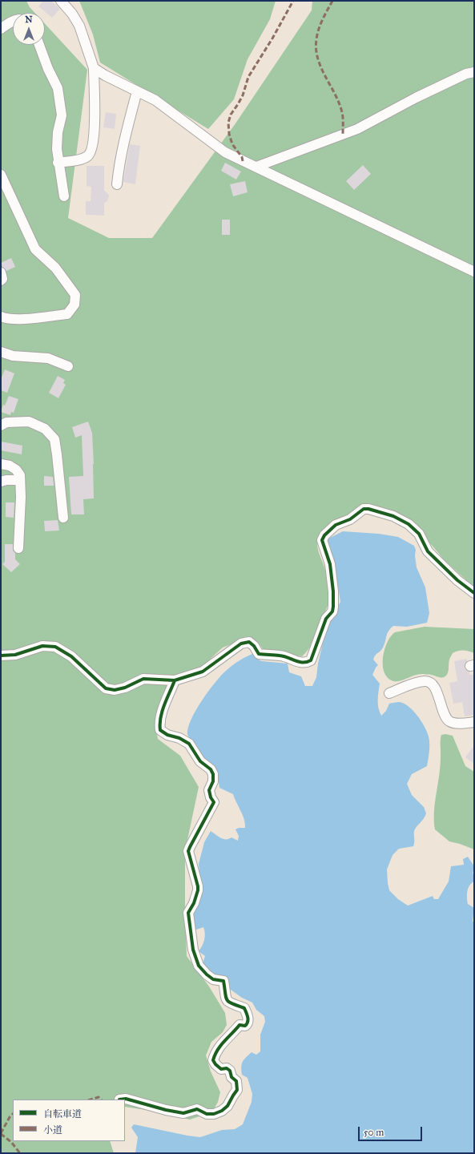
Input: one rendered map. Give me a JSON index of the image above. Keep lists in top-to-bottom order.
{
  "legend": ["自転車道", "小道"],
  "scale_bar": "50 m",
  "north": "top"
}
